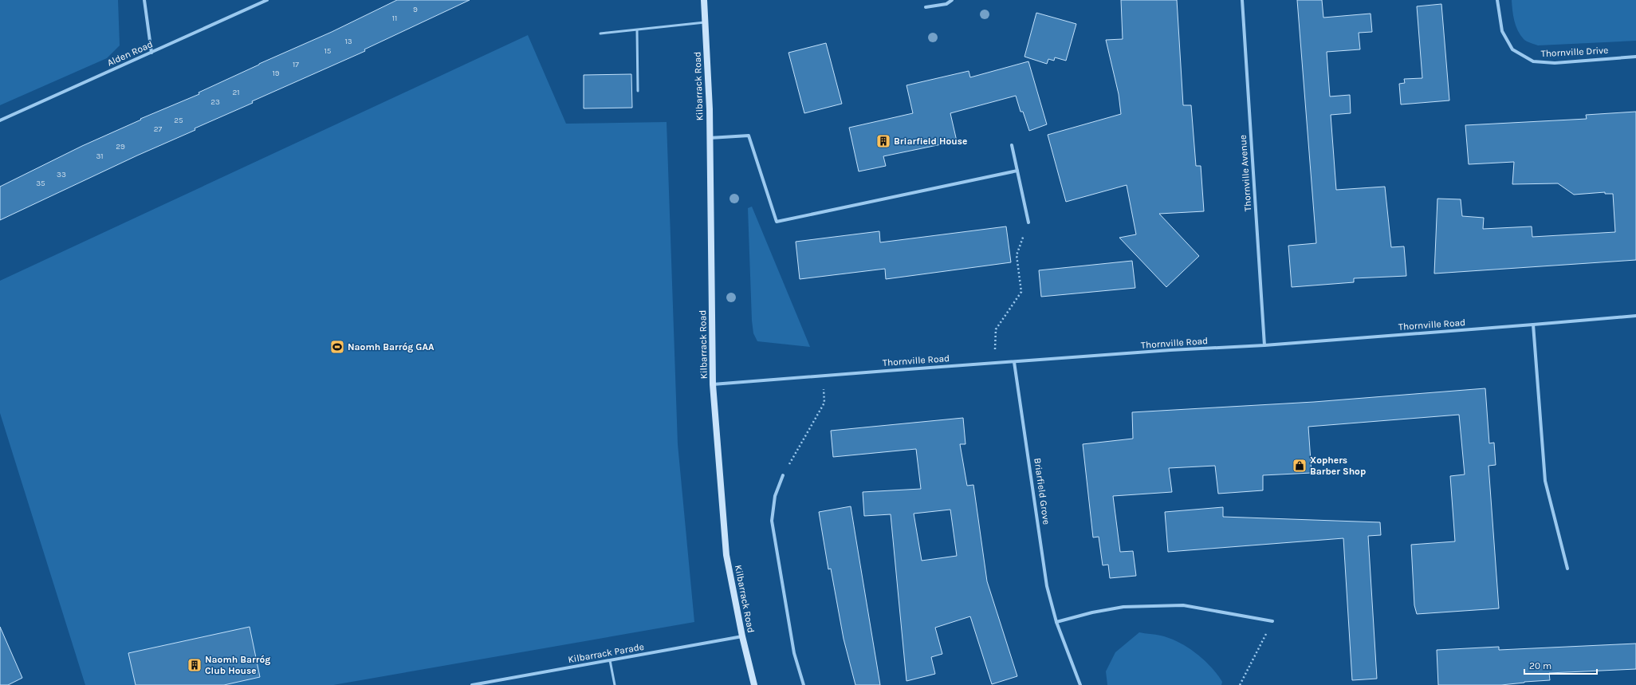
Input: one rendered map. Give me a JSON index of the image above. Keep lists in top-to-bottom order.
{
  "streets": {
    "main road": ["Kilbarrack Road"],
    "street": [
      "Thornville Drive",
      "Alden Road",
      "Thornville Avenue",
      "Thornville Road",
      "Briarfield Grove",
      "Kilbarrack Parade"
    ]
  },
  "crossings": [
    ["Kilbarrack Road", "Thornville Road"],
    ["Kilbarrack Road", "Kilbarrack Parade"],
    ["Thornville Avenue", "Thornville Road"],
    ["Thornville Road", "Briarfield Grove"]
  ],
  "places": {
    "building": ["Briarfield House", "Naomh Barróg Club House"],
    "sports": ["Naomh Barróg GAA"],
    "shop": ["Xophers Barber Shop"]
  },
  "house_numbers": [
    "9",
    "11",
    "13",
    "15",
    "17",
    "19",
    "21",
    "23",
    "25",
    "27",
    "29",
    "31",
    "33",
    "35"
  ],
  "scale_bar": "20 m"
}
